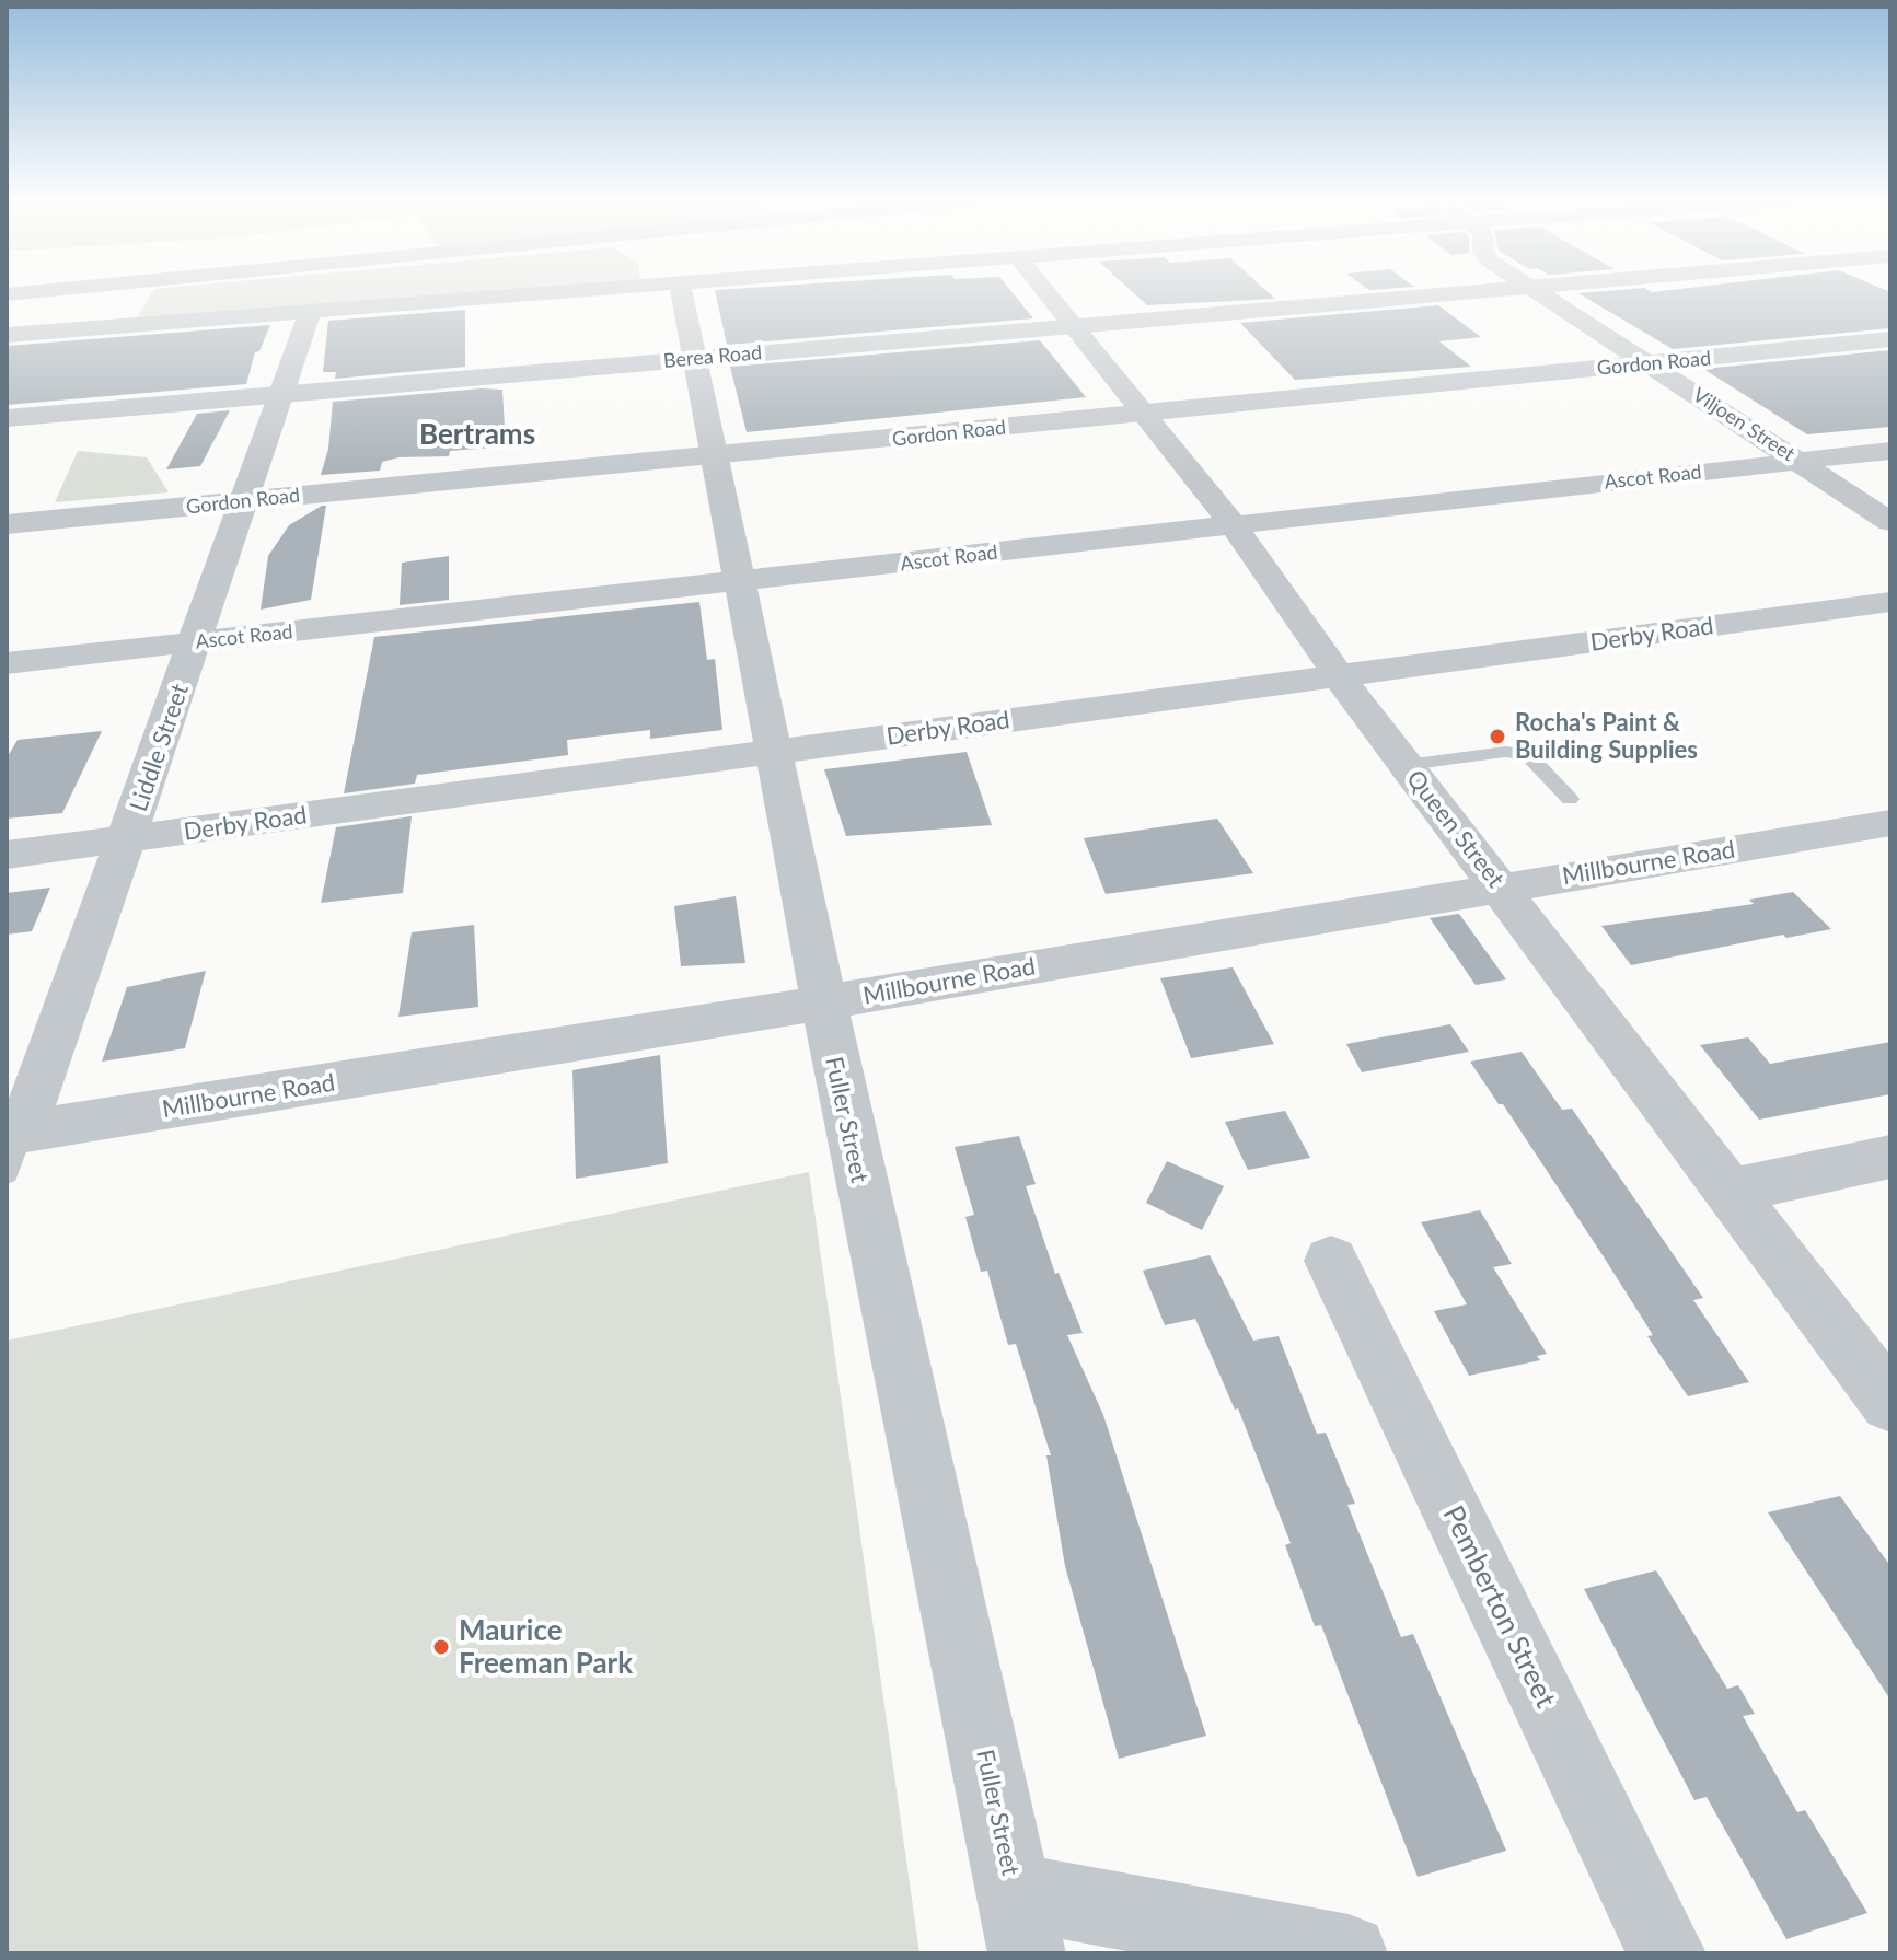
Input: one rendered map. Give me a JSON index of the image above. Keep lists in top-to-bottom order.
{
  "streets": {
    "street": [
      "Berea Road",
      "Gordon Road",
      "Viljoen Street",
      "Ascot Road",
      "Derby Road",
      "Liddle Street",
      "Queen Street",
      "Millbourne Road",
      "Fuller Street",
      "Pemberton Street"
    ]
  },
  "crossings": [
    ["Berea Road", "Liddle Street"],
    ["Berea Road", "Queen Street"],
    ["Berea Road", "Fuller Street"],
    ["Gordon Road", "Viljoen Street"],
    ["Gordon Road", "Liddle Street"],
    ["Gordon Road", "Queen Street"],
    ["Gordon Road", "Fuller Street"],
    ["Viljoen Street", "Ascot Road"],
    ["Ascot Road", "Liddle Street"],
    ["Ascot Road", "Queen Street"],
    ["Ascot Road", "Fuller Street"],
    ["Derby Road", "Liddle Street"],
    ["Derby Road", "Queen Street"],
    ["Derby Road", "Fuller Street"],
    ["Liddle Street", "Millbourne Road"],
    ["Queen Street", "Millbourne Road"],
    ["Millbourne Road", "Fuller Street"]
  ],
  "districts": ["Bertrams"],
  "places": ["Rocha's Paint & Building Supplies", "Maurice Freeman Park"]
}
